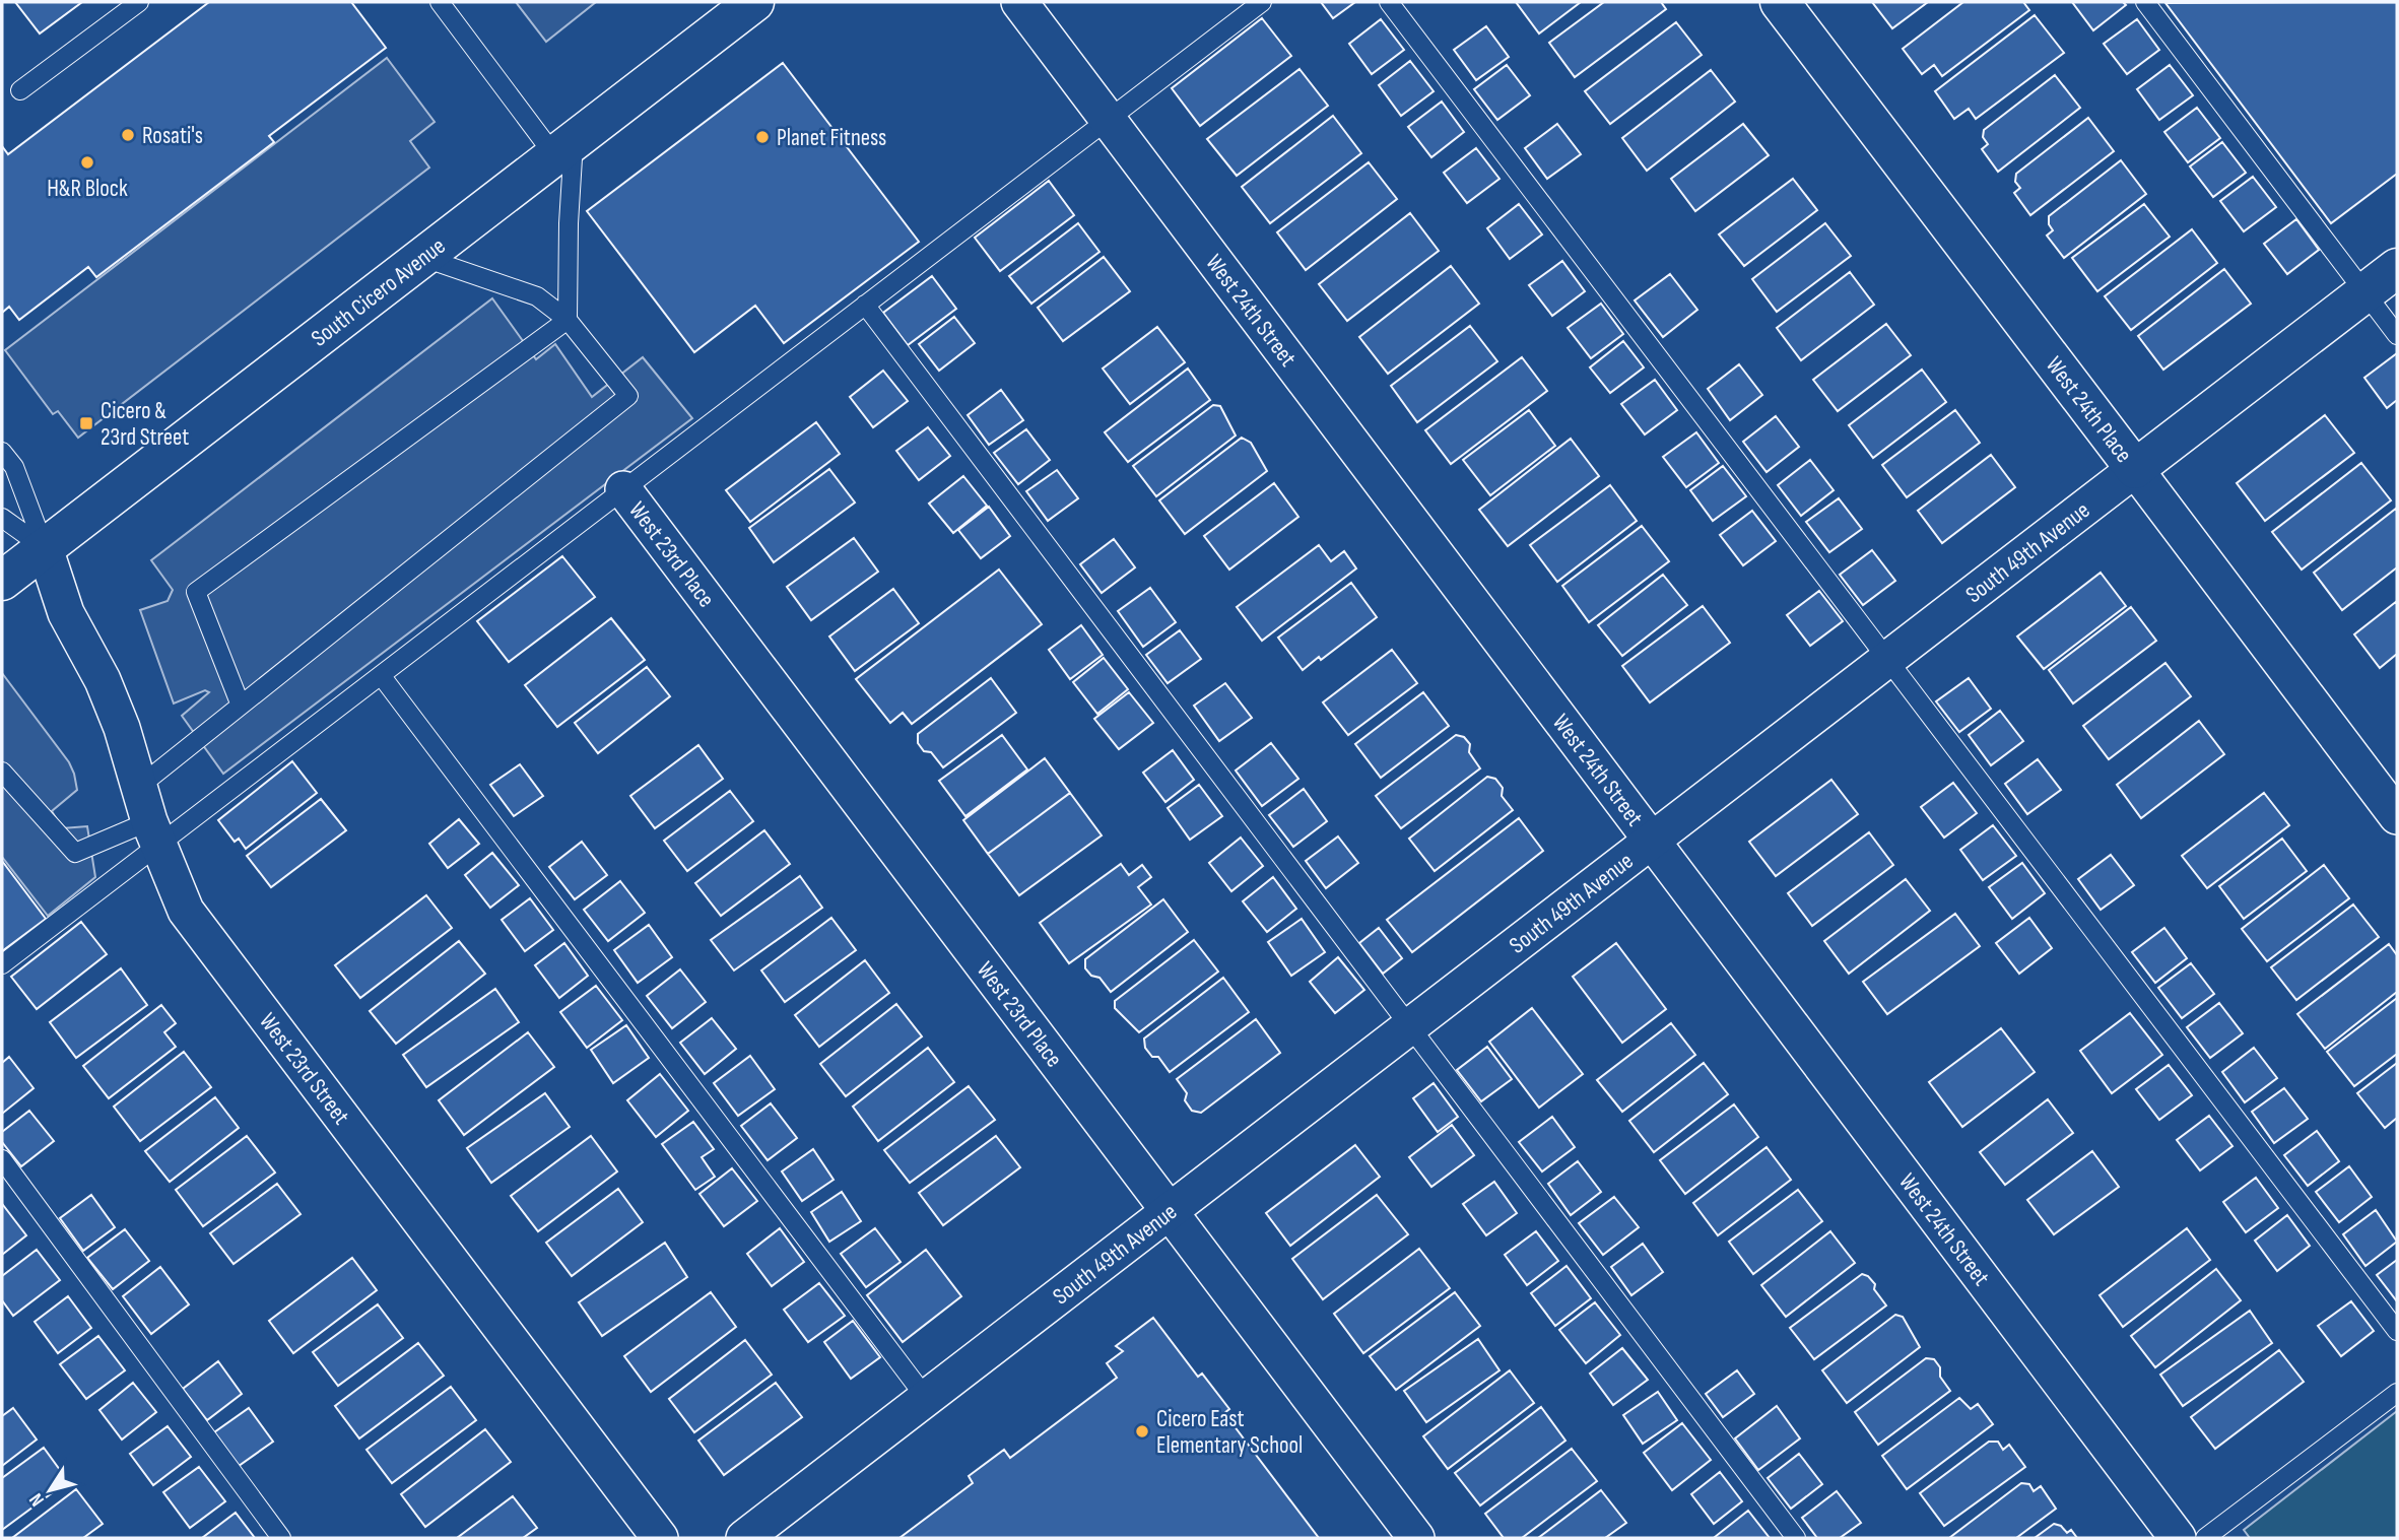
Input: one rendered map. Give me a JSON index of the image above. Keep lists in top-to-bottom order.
{
  "streets": {
    "main road": ["South Cicero Avenue", "West 24th Place", "South 49th Avenue"],
    "street": ["West 24th Street", "West 23rd Place", "West 23rd Street"]
  },
  "crossings": [
    ["South Cicero Avenue", "West 23rd Street"],
    ["West 24th Street", "South 49th Avenue"],
    ["West 24th Place", "South 49th Avenue"],
    ["South 49th Avenue", "West 23rd Place"]
  ],
  "places": {
    "other": [
      "Rosati's",
      "Planet Fitness",
      "H&R Block",
      "Cicero East Elementary School"
    ],
    "transit": ["Cicero & 23rd Street"]
  },
  "north": "bottom left"
}
